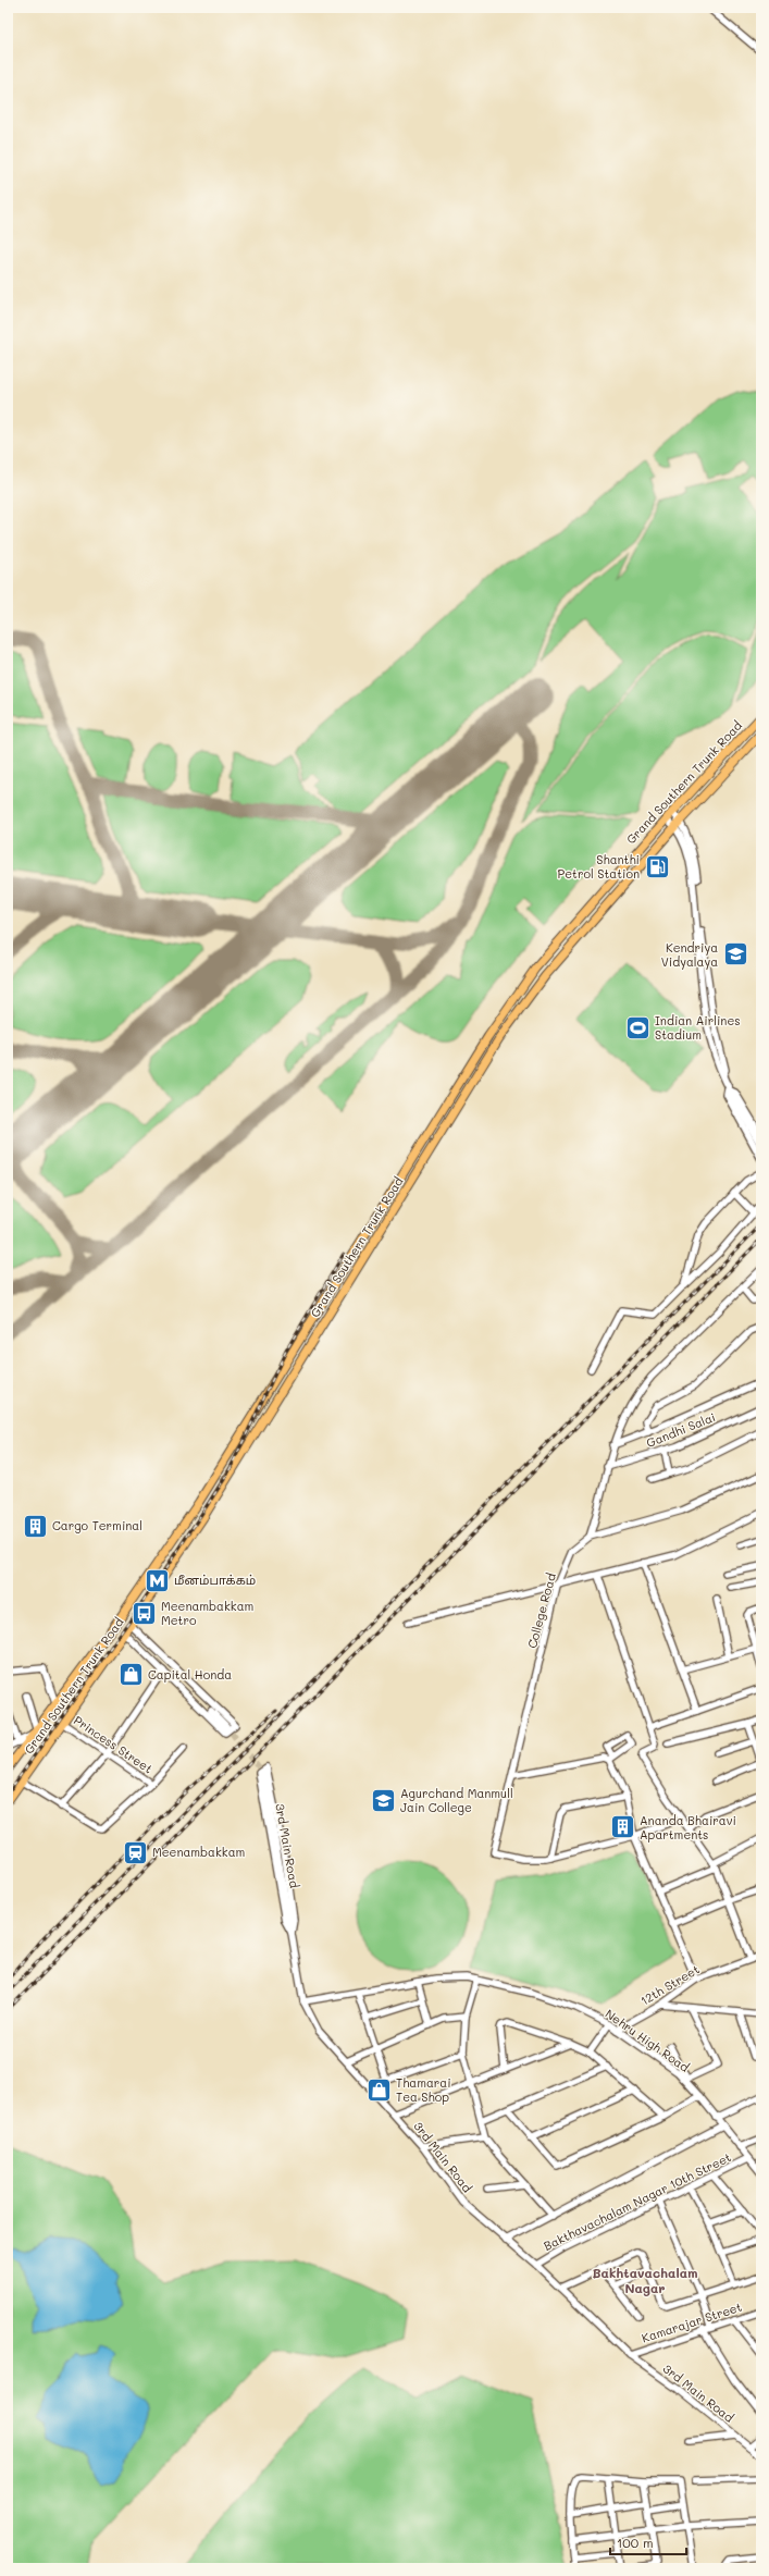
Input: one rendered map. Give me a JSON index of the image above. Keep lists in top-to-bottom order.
{
  "streets": {
    "main road": ["Grand Southern Trunk Road"],
    "street": [
      "Gandhi Salai",
      "College Road",
      "Princess Street",
      "3rd Main Road",
      "12th Street",
      "Nehru High Road",
      "Bakthavachalam Nagar 10th Street",
      "Kamarajar Street"
    ]
  },
  "crossings": [
    ["Grand Southern Trunk Road", "Princess Street"],
    ["3rd Main Road", "Nehru High Road"],
    ["3rd Main Road", "Bakthavachalam Nagar 10th Street"],
    ["3rd Main Road", "Kamarajar Street"],
    ["12th Street", "Nehru High Road"],
    ["Nehru High Road", "Bakthavachalam Nagar 10th Street"]
  ],
  "districts": ["Bakhtavachalam Nagar"],
  "places": {
    "fuel station": ["Shanthi Petrol Station"],
    "school or university": ["Kendriya Vidyalaya", "Agurchand Manmull Jain College"],
    "sports": ["Indian Airlines Stadium"],
    "building": ["Cargo Terminal", "Ananda Bhairavi Apartments"],
    "metro station": ["மீனம்பாக்கம்"],
    "bus stop": ["Meenambakkam Metro"],
    "shop": ["Capital Honda", "Thamarai Tea Shop"],
    "station": ["Meenambakkam"]
  },
  "scale_bar": "100 m"
}
